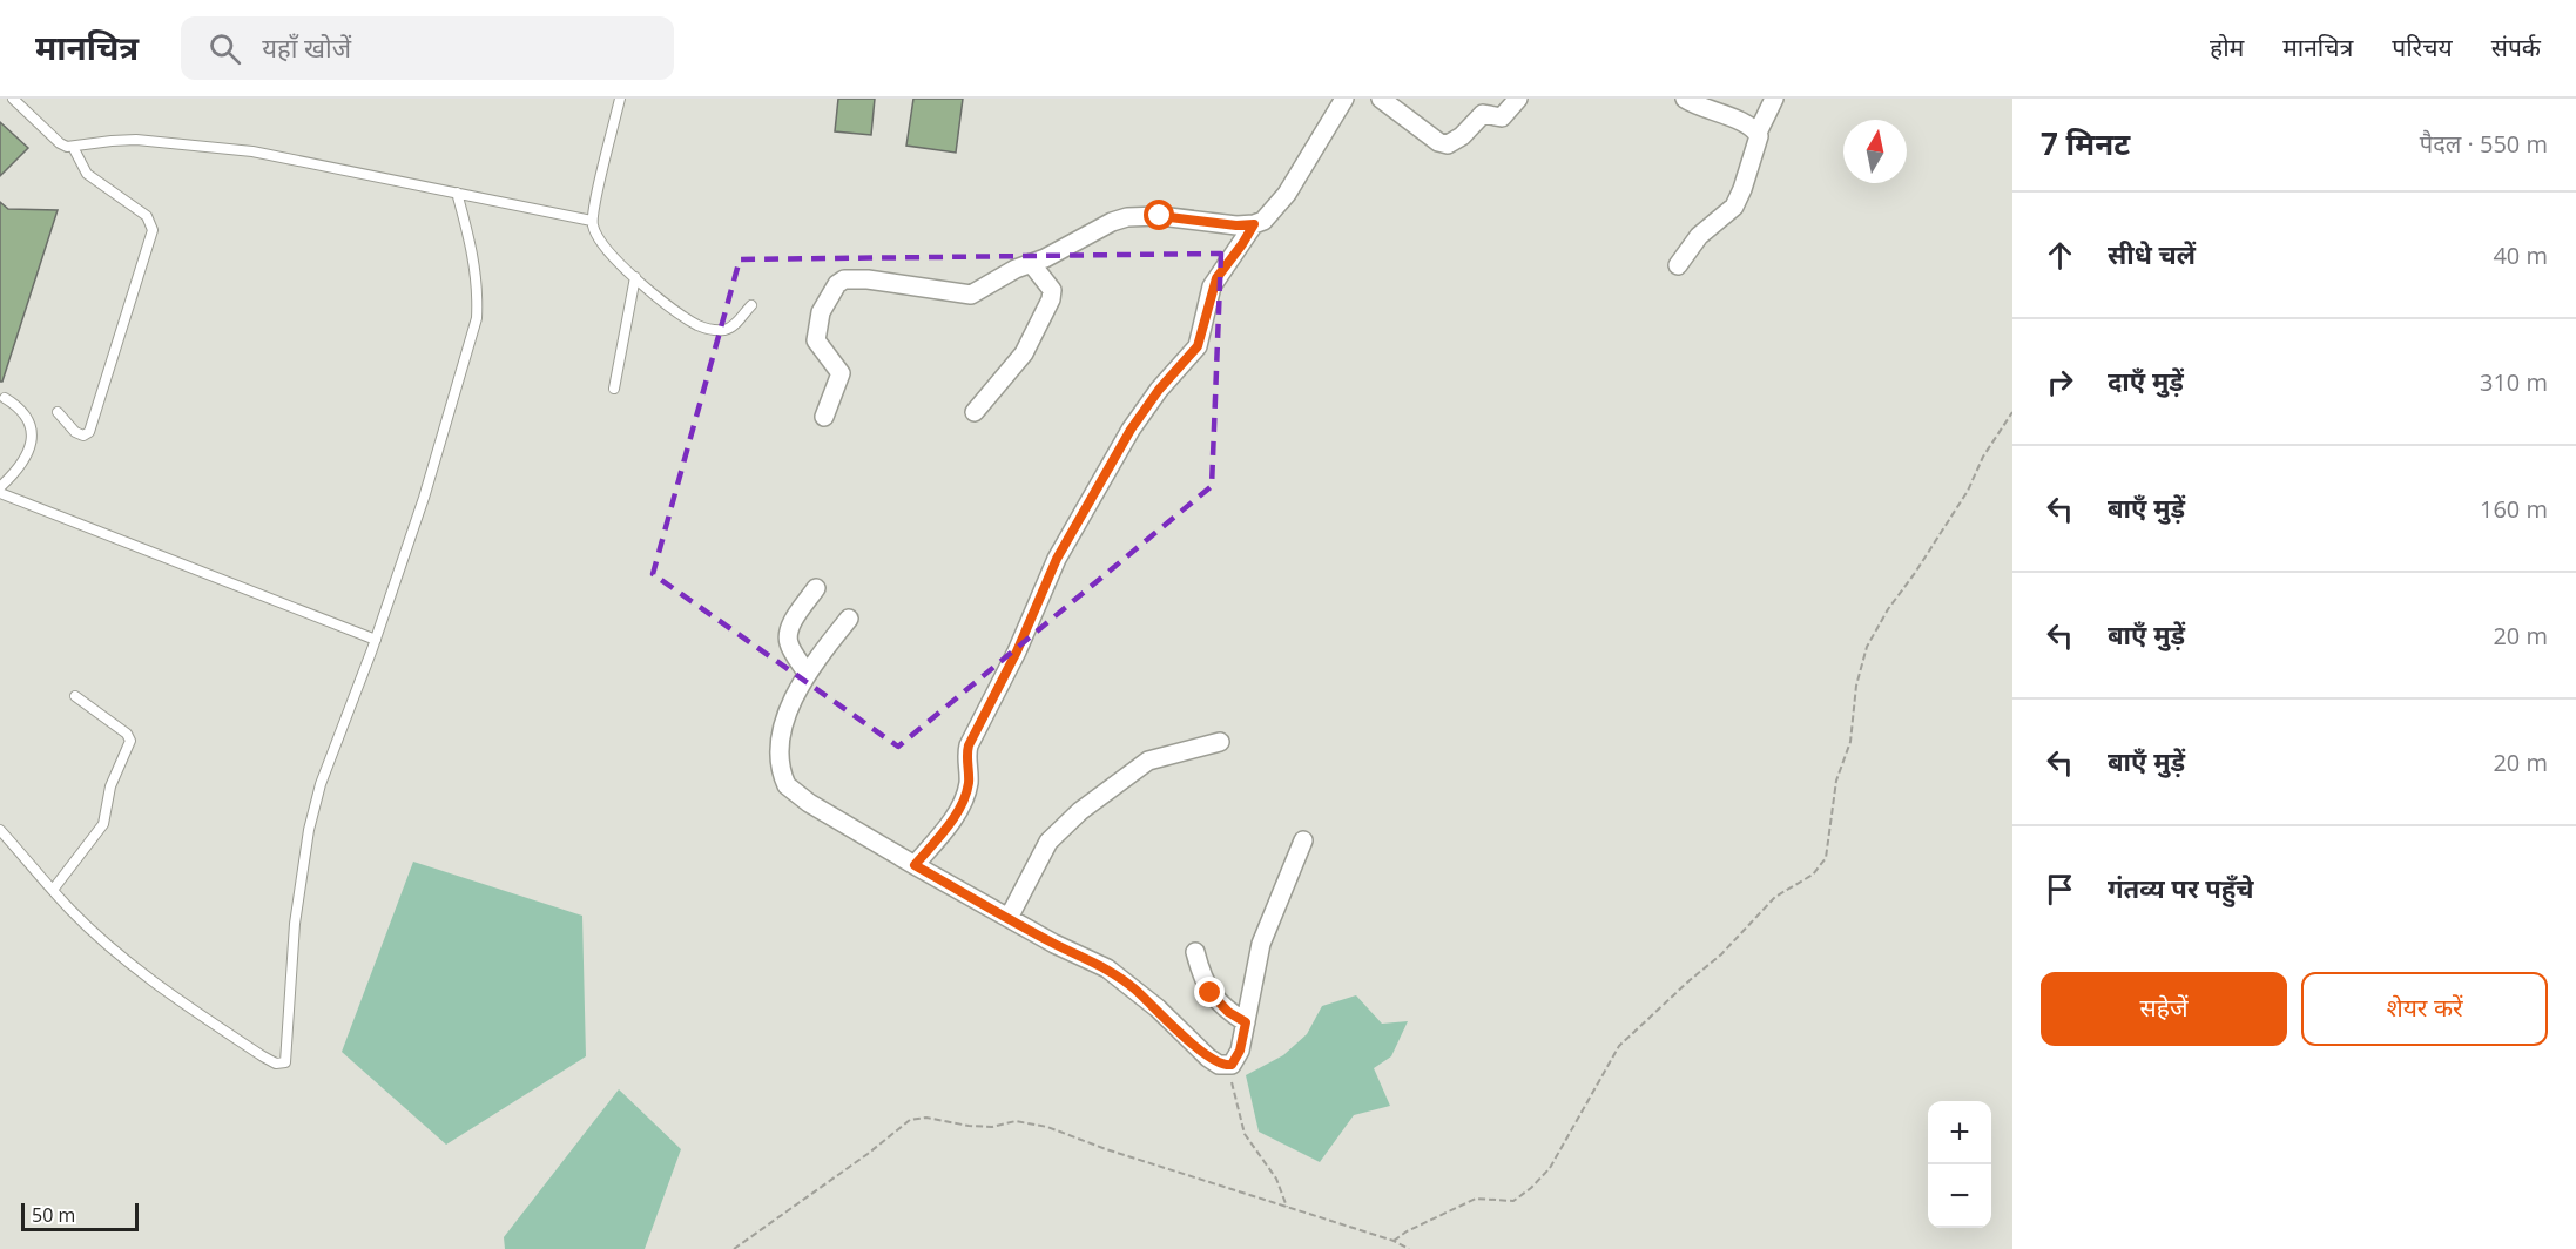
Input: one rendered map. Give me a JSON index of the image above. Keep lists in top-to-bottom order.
{
  "scale_bar": "50 m",
  "north": "top",
  "page": {
    "header": "मानचित्र",
    "search": "यहाँ खोजें",
    "nav": [
      "होम",
      "मानचित्र",
      "परिचय",
      "संपर्क"
    ],
    "heading": ["7 मिनट", "पैदल · 550 m"],
    "list": [
      ["सीधे चलें", "40 m"],
      ["दाएँ मुड़ें", "310 m"],
      ["बाएँ मुड़ें", "160 m"],
      ["बाएँ मुड़ें", "20 m"],
      ["बाएँ मुड़ें", "20 m"],
      "गंतव्य पर पहुँचे"
    ],
    "buttons": ["सहेजें", "शेयर करें"],
    "map_buttons": ["+", "−"],
    "scale": "50 m"
  }
}
